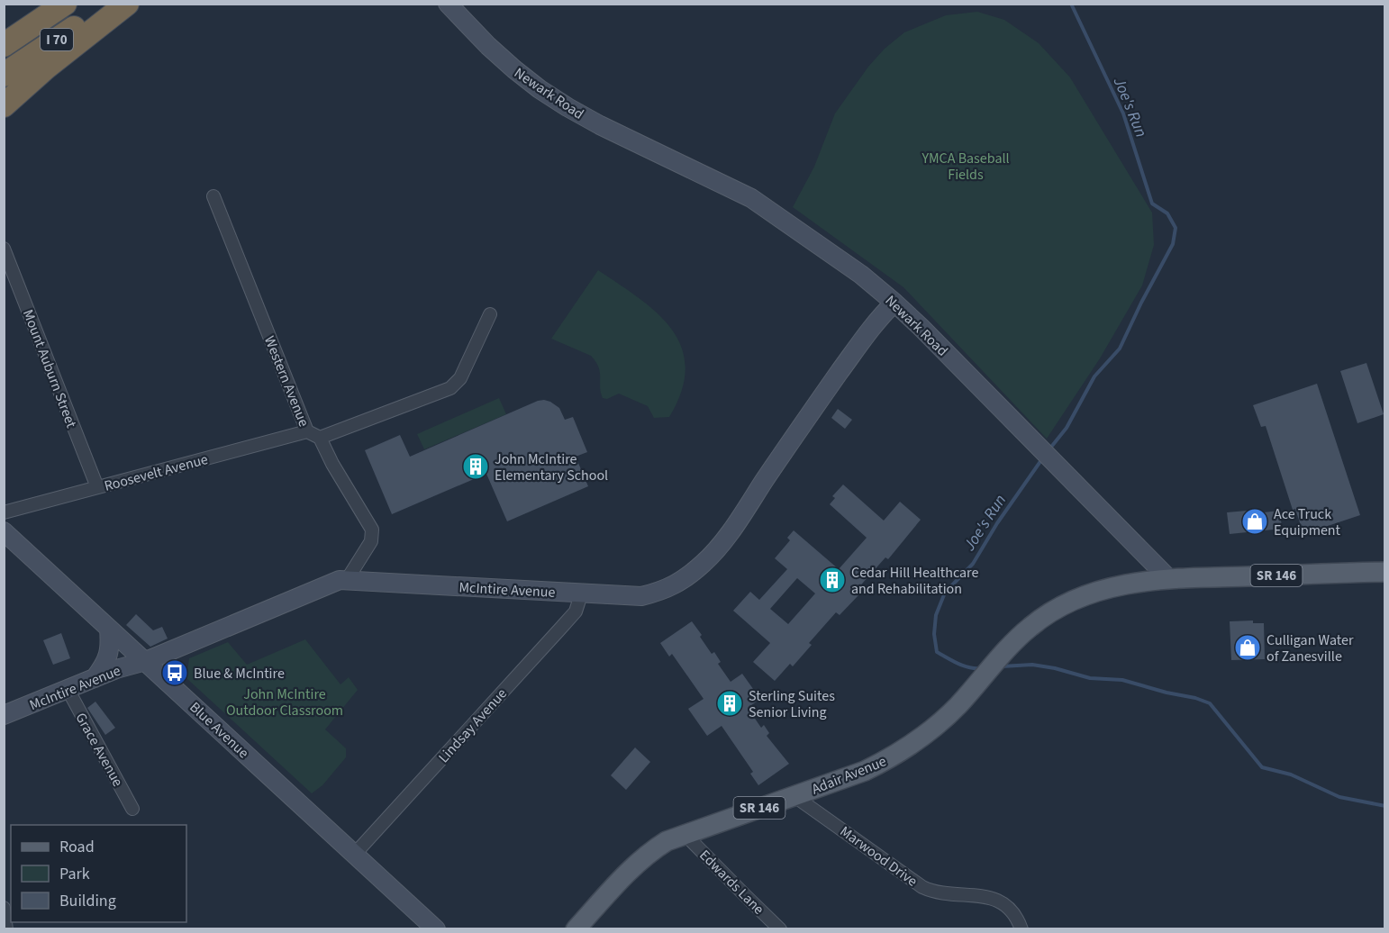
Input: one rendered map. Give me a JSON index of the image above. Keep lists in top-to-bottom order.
{
  "streets": {
    "highway": ["I 70"],
    "main road": ["SR 146", "Adair Avenue"],
    "street": [
      "Newark Road",
      "Mount Auburn Street",
      "Western Avenue",
      "Roosevelt Avenue",
      "McIntire Avenue",
      "Lindsay Avenue",
      "Blue Avenue",
      "Grace Avenue",
      "Marwood Drive",
      "Edwards Lane"
    ]
  },
  "crossings": [
    ["Newark Road", "SR 146"],
    ["Newark Road", "McIntire Avenue"],
    ["Newark Road", "Adair Avenue"],
    ["Mount Auburn Street", "Roosevelt Avenue"],
    ["Western Avenue", "Roosevelt Avenue"],
    ["Western Avenue", "McIntire Avenue"],
    ["SR 146", "Adair Avenue"],
    ["McIntire Avenue", "Lindsay Avenue"],
    ["McIntire Avenue", "Blue Avenue"],
    ["McIntire Avenue", "Grace Avenue"],
    ["Lindsay Avenue", "Blue Avenue"],
    ["Adair Avenue", "Marwood Drive"],
    ["Adair Avenue", "Edwards Lane"]
  ],
  "water": ["Joe's Run"],
  "parks": ["YMCA Baseball Fields", "John McIntire Outdoor Classroom"],
  "places": {
    "building": ["John McIntire Elementary School", "Cedar Hill Healthcare and Rehabilitation", "Sterling Suites Senior Living"],
    "shop": ["Ace Truck Equipment", "Culligan Water of Zanesville"],
    "bus stop": ["Blue & McIntire"]
  },
  "legend": ["Road", "Park", "Building"]
}
